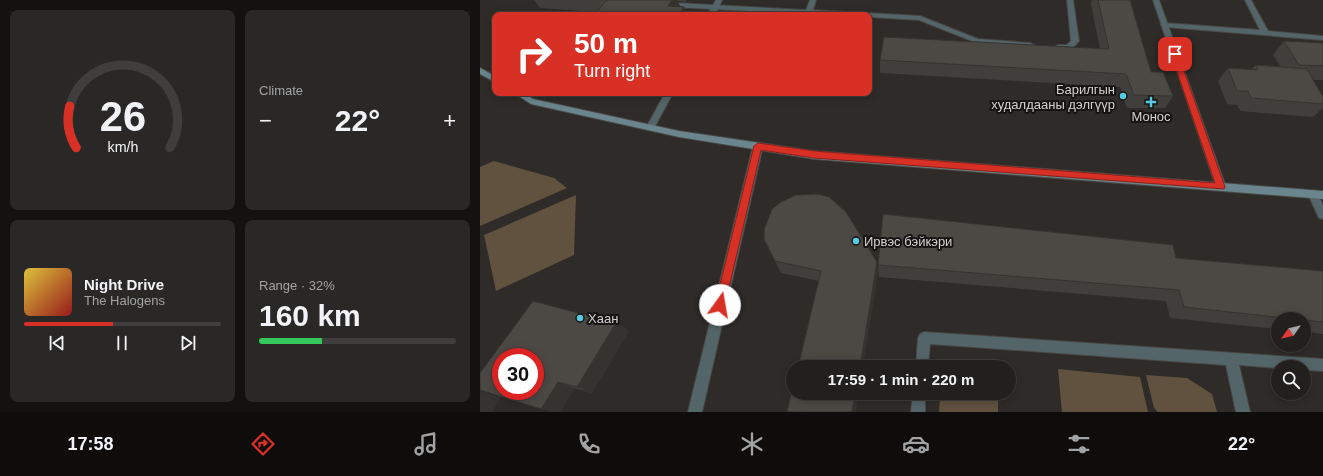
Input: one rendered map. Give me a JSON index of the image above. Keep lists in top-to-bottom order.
{
  "places": {
    "other": ["Барилгын худалдааны дэлгүүр", "Ирвэс бэйкэри", "Хаан"],
    "health": ["Монос"]
  },
  "north": "bottom left",
  "page": {
    "tile": [
      "Climate",
      ["Range · 32%", "160 km"]
    ],
    "turn": ["50 m", "Turn right"],
    "heat": ["−", "22°", "+"],
    "song": ["Night Drive", "The Halogens"],
    "limit": "30",
    "trip": "17:59 · 1 min · 220 m",
    "tabs": ["17:58", "22°"],
    "gauge": ["26", "km/h"]
  }
}
